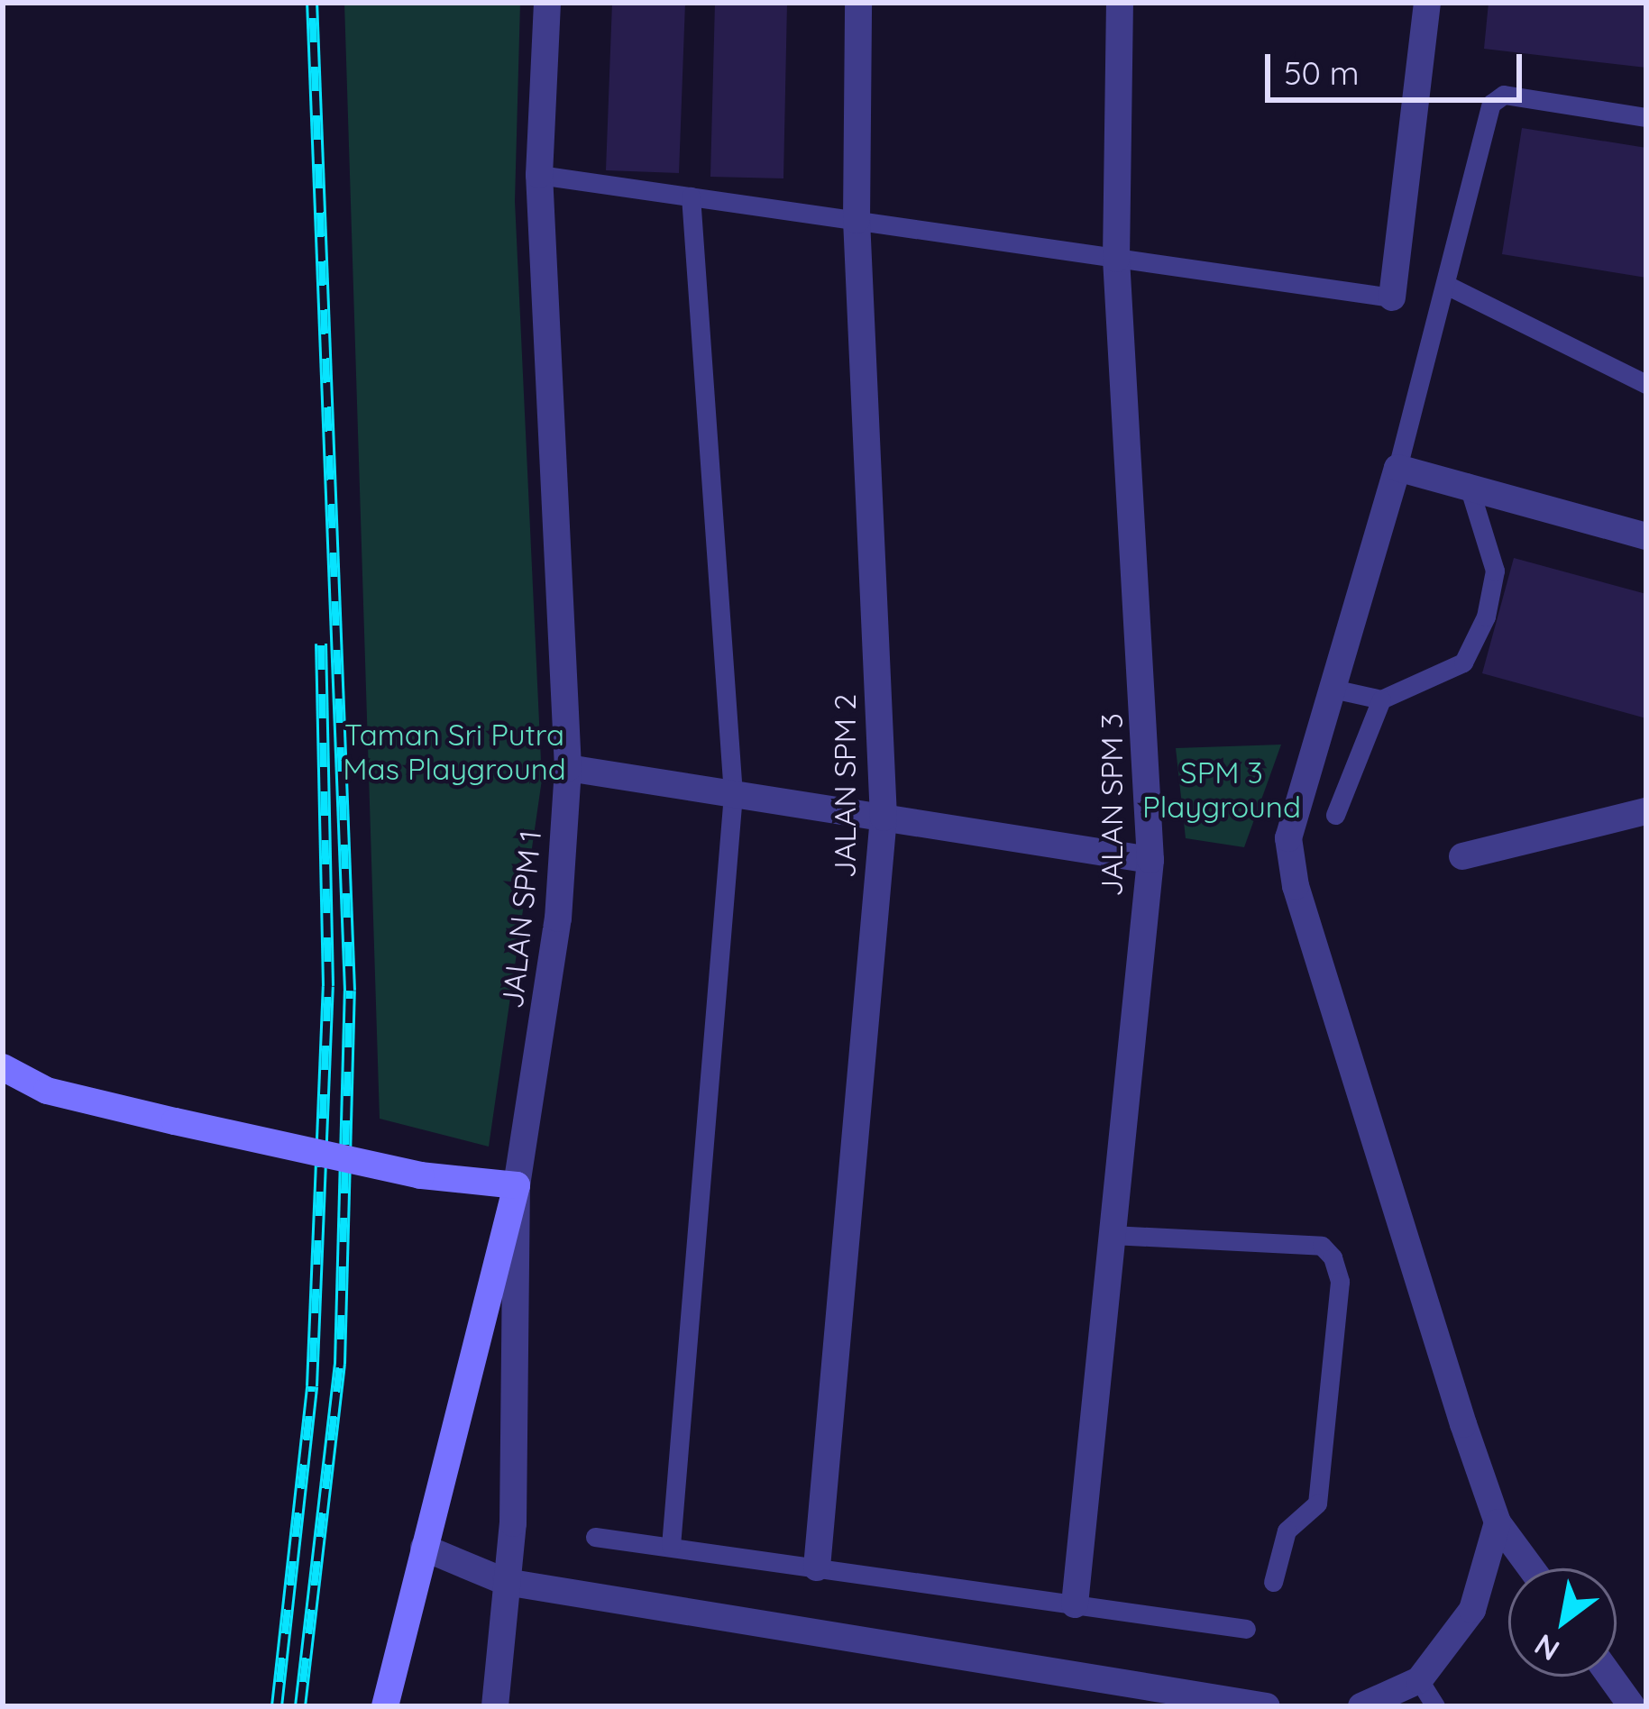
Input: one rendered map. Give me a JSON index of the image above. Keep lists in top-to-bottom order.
{
  "streets": {
    "street": ["JALAN SPM 2", "JALAN SPM 3", "JALAN SPM 1"]
  },
  "parks": ["Taman Sri Putra Mas Playground", "SPM 3 Playground"],
  "scale_bar": "50 m",
  "north": "bottom left"
}
